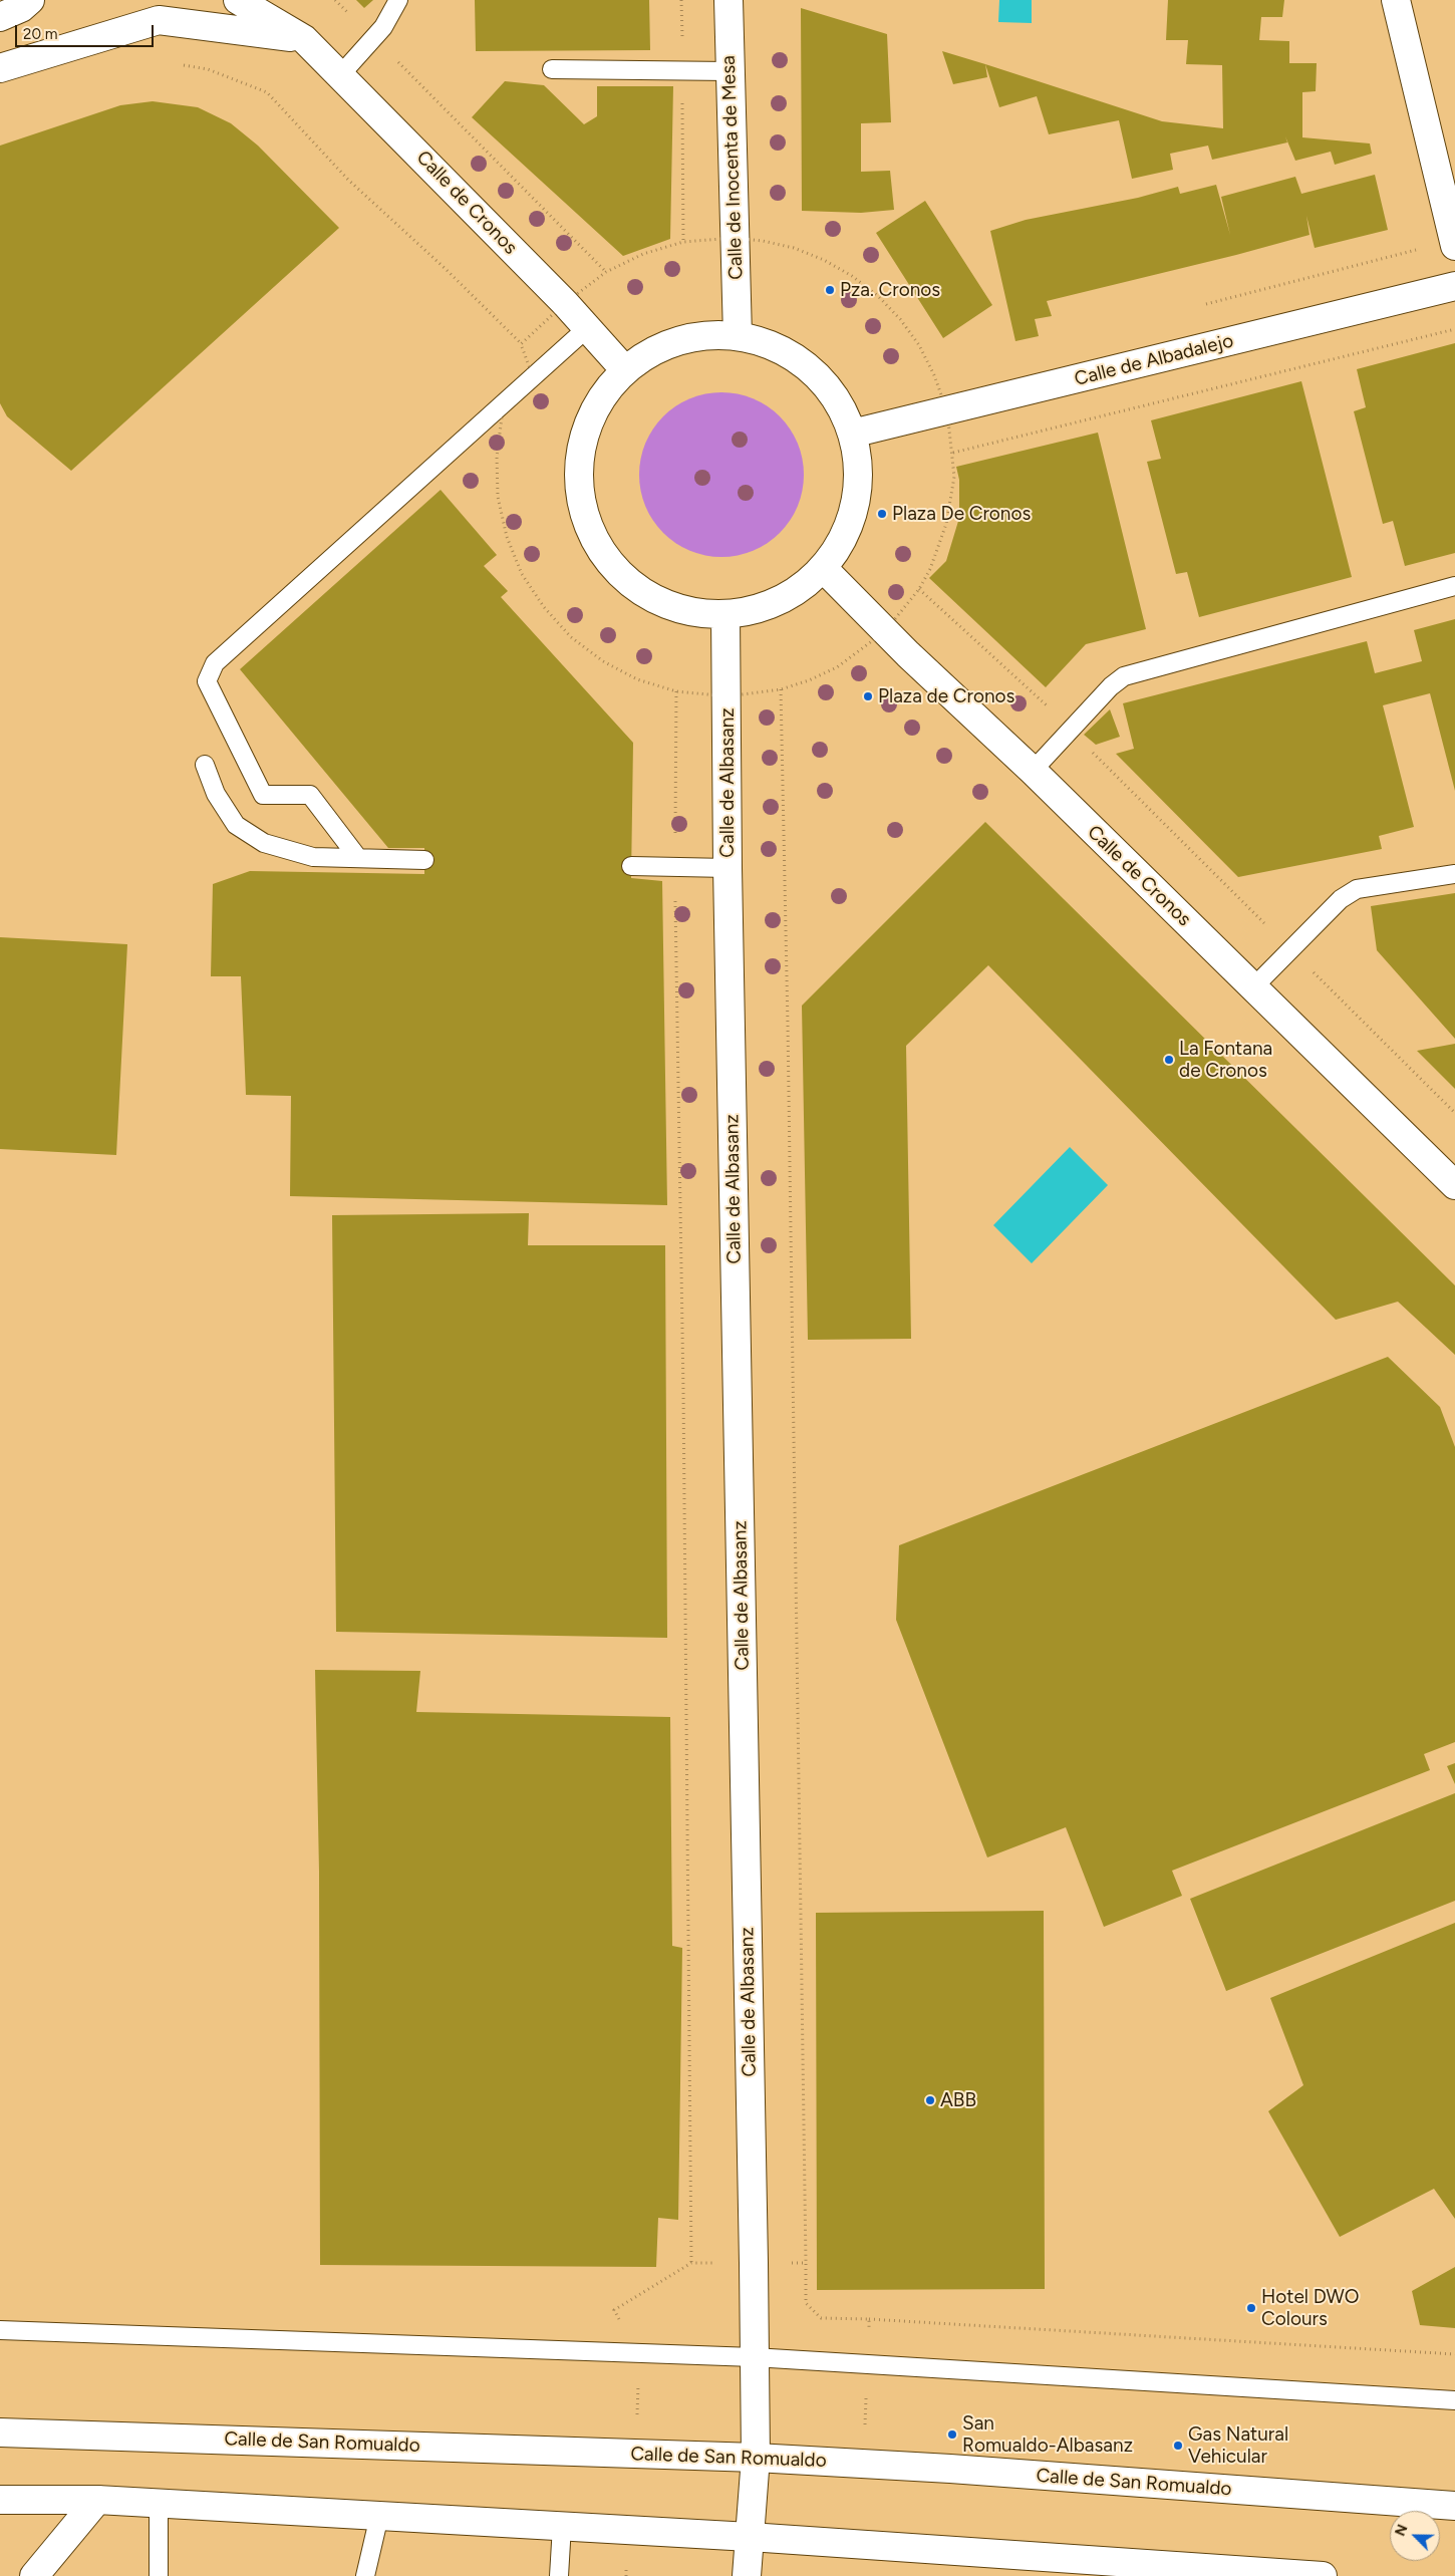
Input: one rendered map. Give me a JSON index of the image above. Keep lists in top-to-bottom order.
{
  "streets": {
    "street": [
      "Calle de Inocenta de Mesa",
      "Calle de Cronos",
      "Calle de Albadalejo",
      "Calle de Albasanz",
      "Calle de San Romualdo"
    ]
  },
  "crossings": [
    ["Calle de Albasanz", "Calle de San Romualdo"]
  ],
  "places": [
    "Pza. Cronos",
    "Plaza De Cronos",
    "Plaza de Cronos",
    "La Fontana de Cronos",
    "ABB",
    "Hotel DWO Colours",
    "San Romualdo-Albasanz",
    "Gas Natural Vehicular"
  ],
  "scale_bar": "20 m",
  "north": "top left"
}
